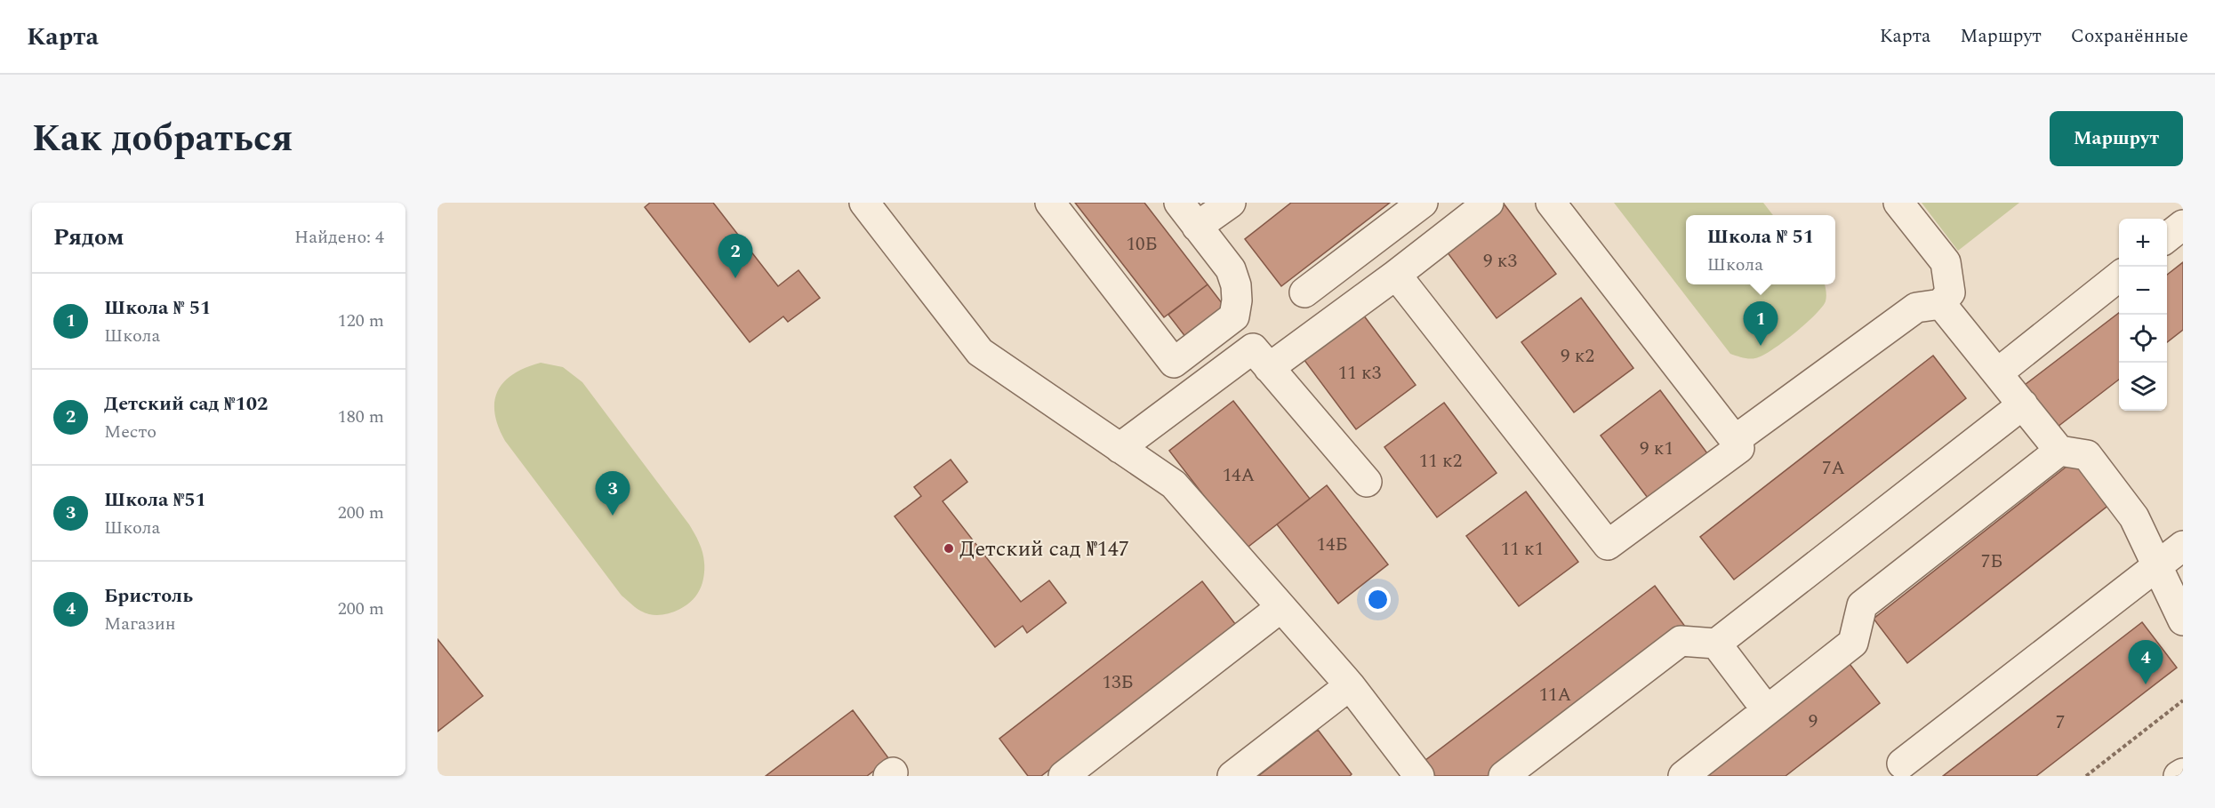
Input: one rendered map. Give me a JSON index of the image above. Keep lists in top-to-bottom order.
{
  "places": ["Детский сад №147"],
  "house_numbers": [
    "10Б",
    "9 к3",
    "9 к2",
    "11 к3",
    "9 к1",
    "11 к2",
    "7А",
    "14А",
    "14Б",
    "11 к1",
    "7Б",
    "13Б",
    "11А",
    "9",
    "7"
  ],
  "page": {
    "header": "Карта",
    "nav": ["Карта", "Маршрут", "Сохранённые"],
    "title": "Как добраться",
    "buttons": "Маршрут",
    "heading": ["Рядом", "Найдено: 4"],
    "popup": ["Школа № 51", "Школа"],
    "map_buttons": ["+", "−"],
    "pins": [
      "2",
      "1",
      "3",
      "4"
    ],
    "list": [
      {
        "mark": "1",
        "name": "Школа № 51",
        "note": "Школа",
        "value": "120 m"
      },
      {
        "mark": "2",
        "name": "Детский сад №102",
        "note": "Место",
        "value": "180 m"
      },
      {
        "mark": "3",
        "name": "Школа №51",
        "note": "Школа",
        "value": "200 m"
      },
      {
        "mark": "4",
        "name": "Бристоль",
        "note": "Магазин",
        "value": "200 m"
      }
    ]
  }
}
